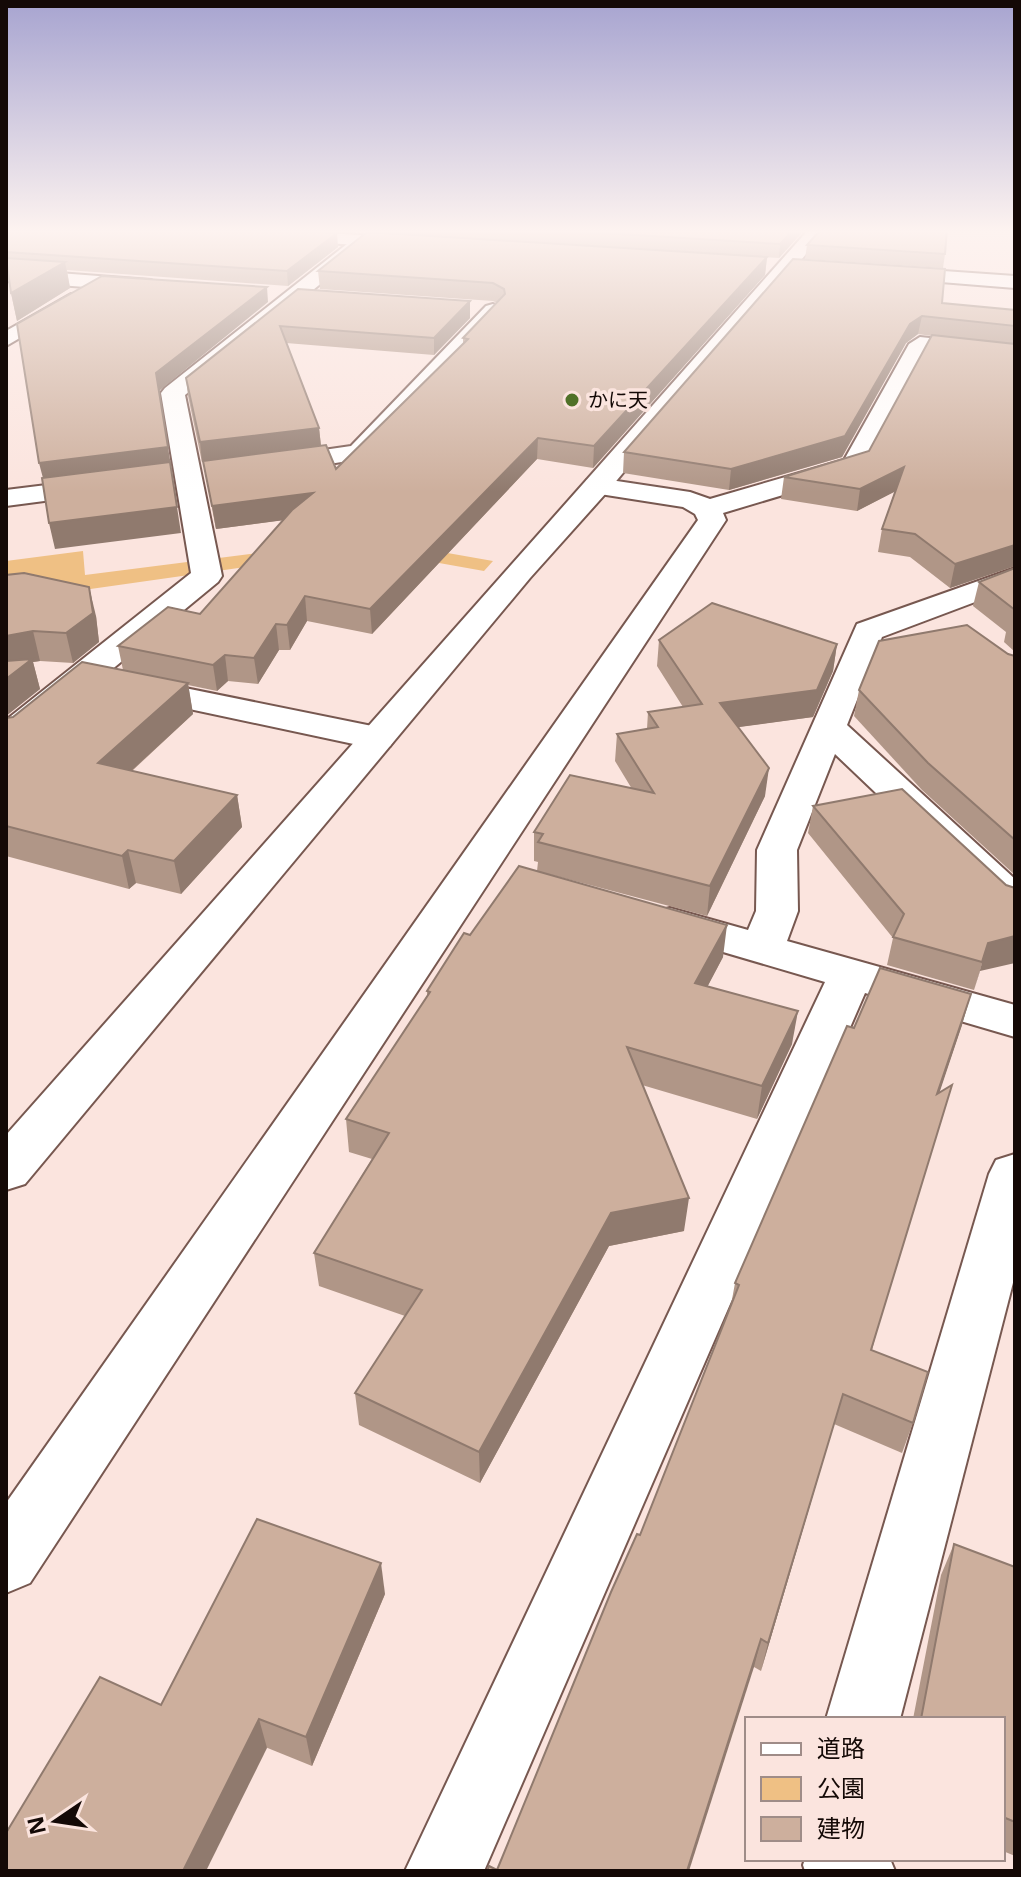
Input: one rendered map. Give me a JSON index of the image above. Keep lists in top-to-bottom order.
{
  "places": ["かに天"],
  "legend": ["道路", "公園", "建物"],
  "north": "left"
}
